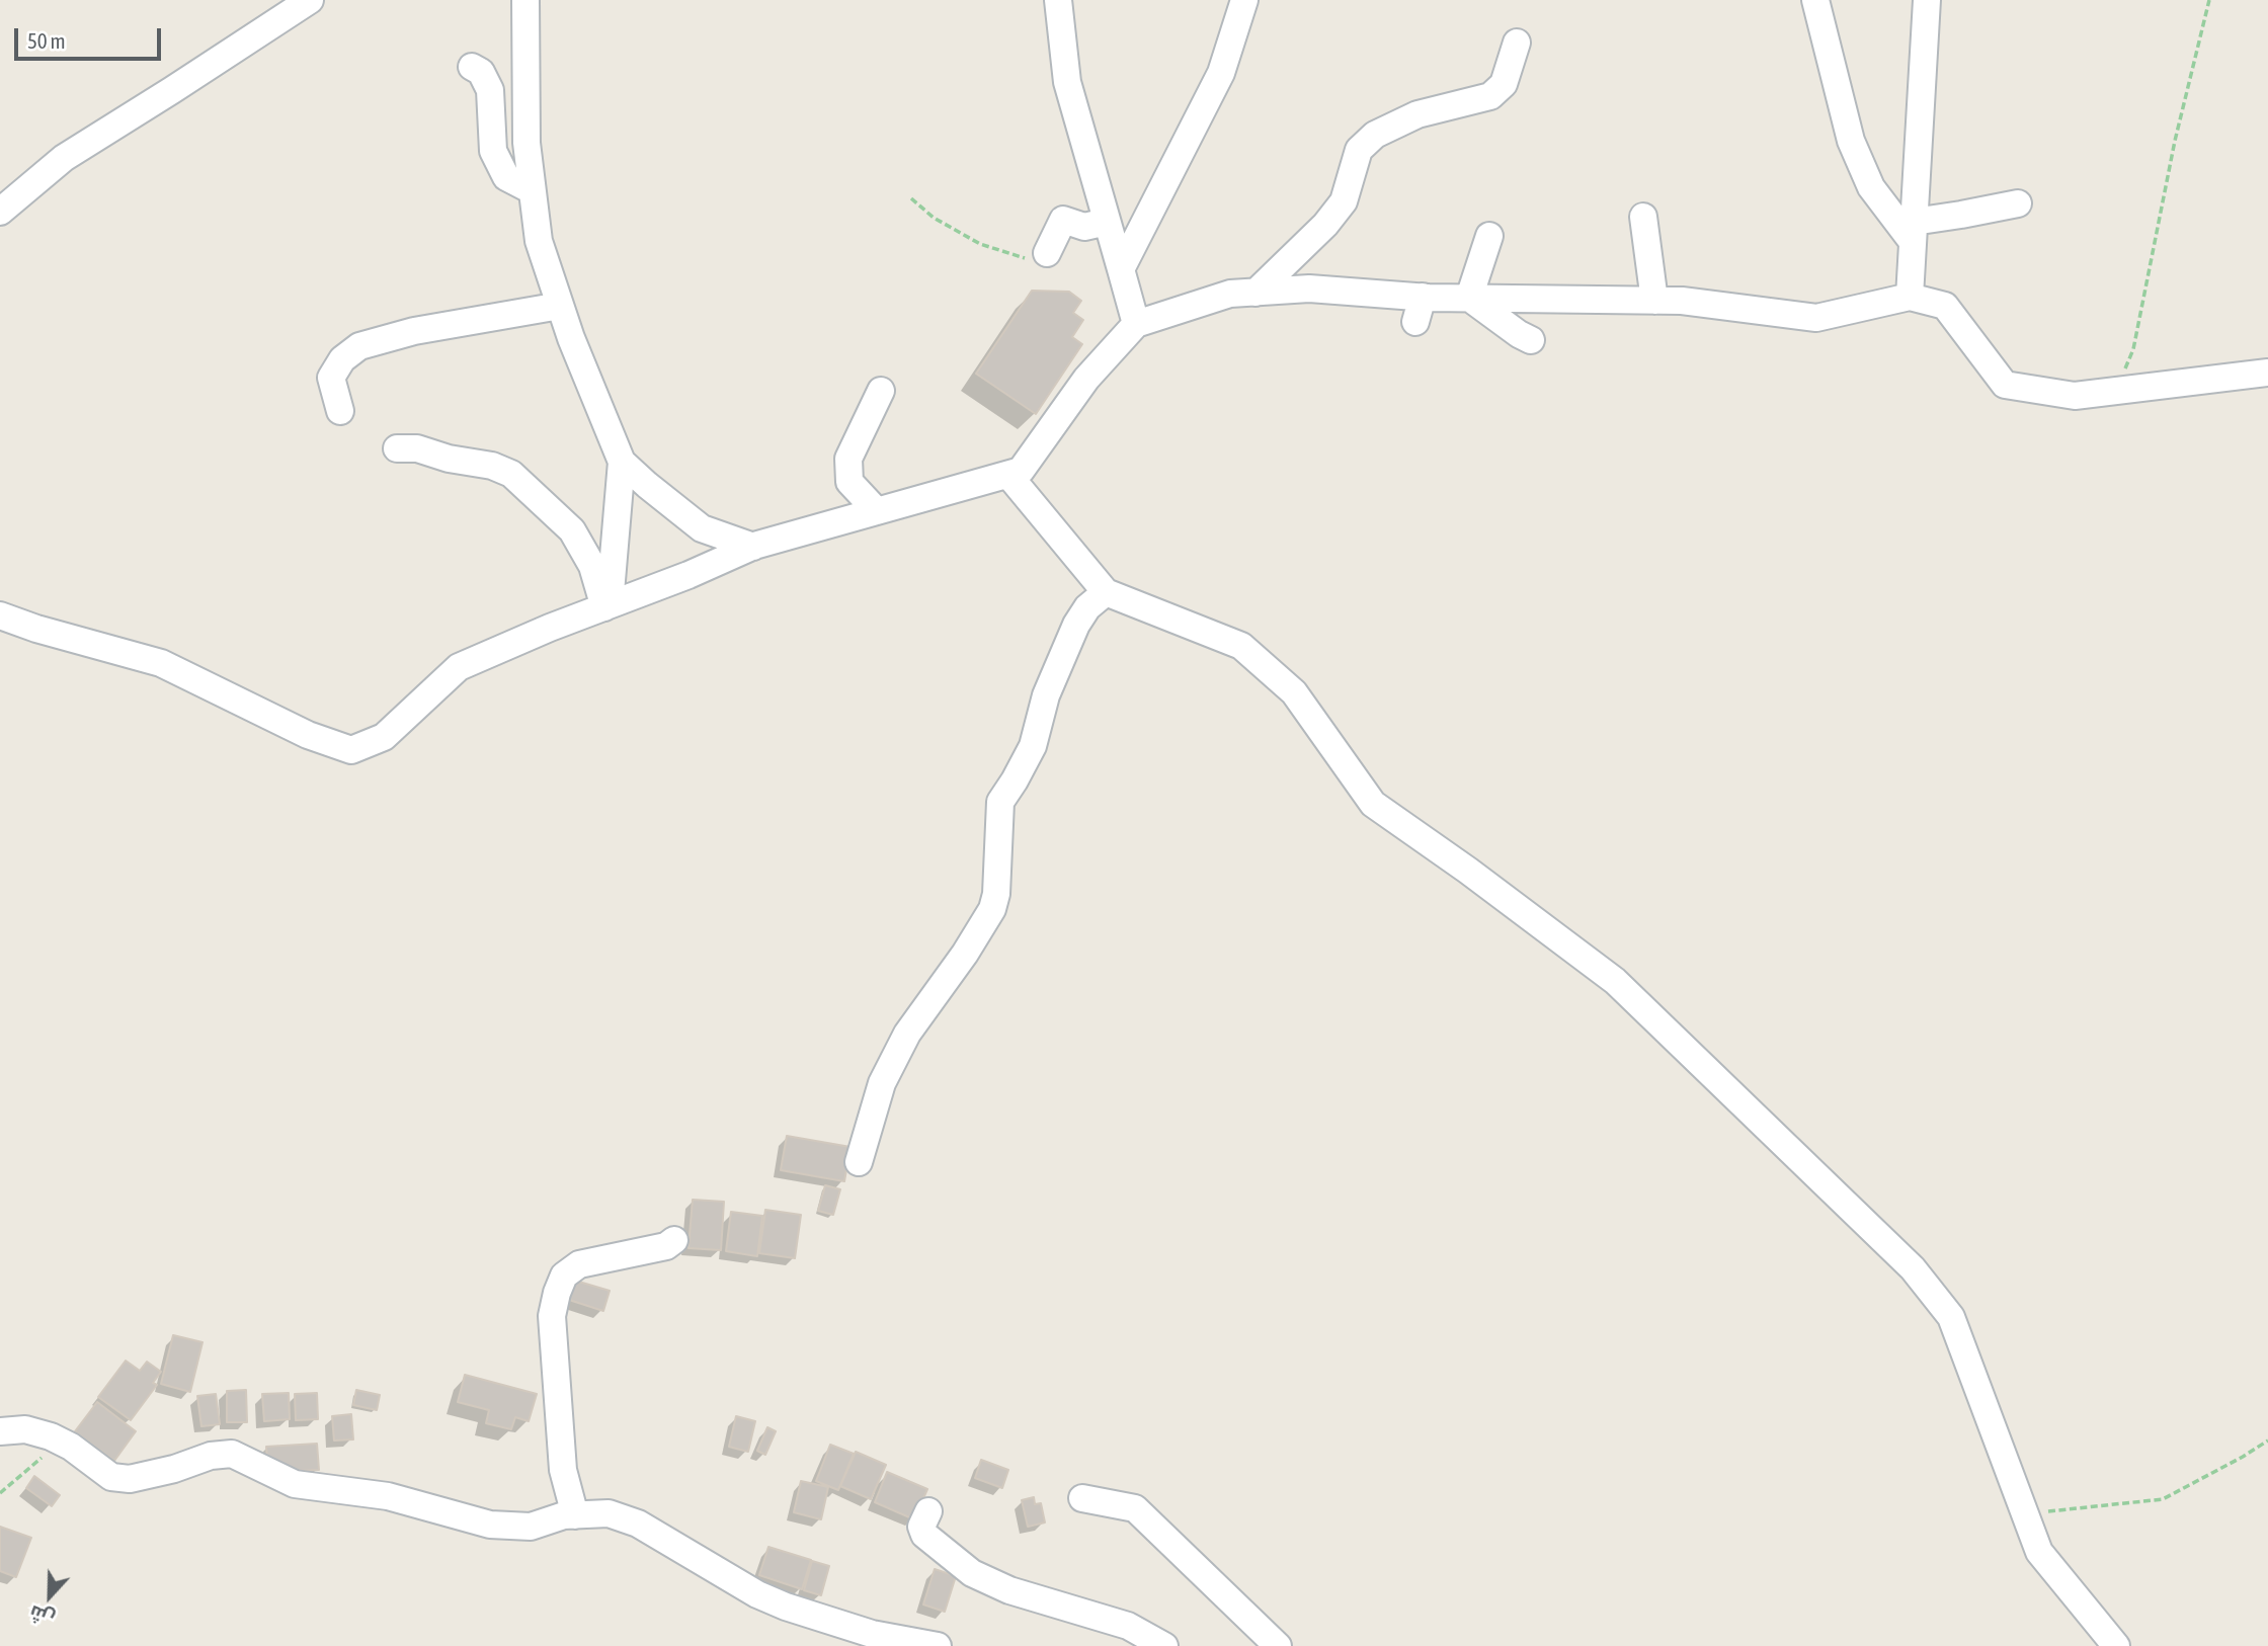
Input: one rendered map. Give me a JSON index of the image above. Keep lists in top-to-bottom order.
{
  "scale_bar": "50 m",
  "north": "bottom"
}
